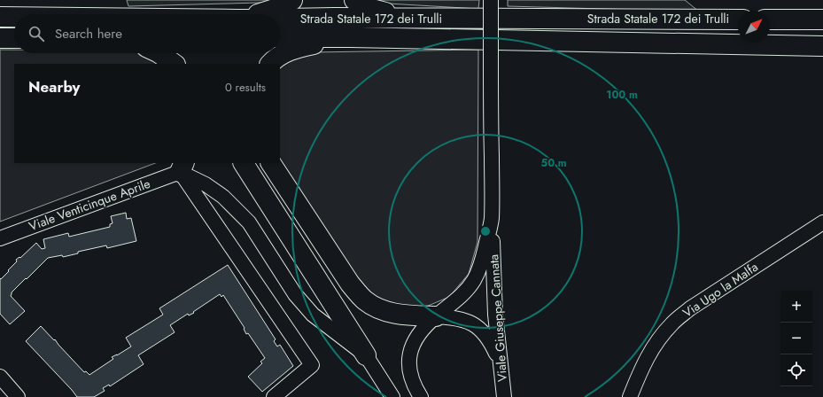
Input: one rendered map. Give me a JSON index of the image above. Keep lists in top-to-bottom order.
{
  "streets": {
    "highway": ["Strada Statale 172 dei Trulli"],
    "street": ["Viale Venticinque Aprile", "Via Ugo la Malfa", "Viale Giuseppe Cannata"]
  },
  "north": "top right",
  "page": {
    "search": "Search here",
    "heading": ["Nearby", "0 results"],
    "map_buttons": ["+", "−"]
  },
  "rings": ["100 m", "50 m"]
}
